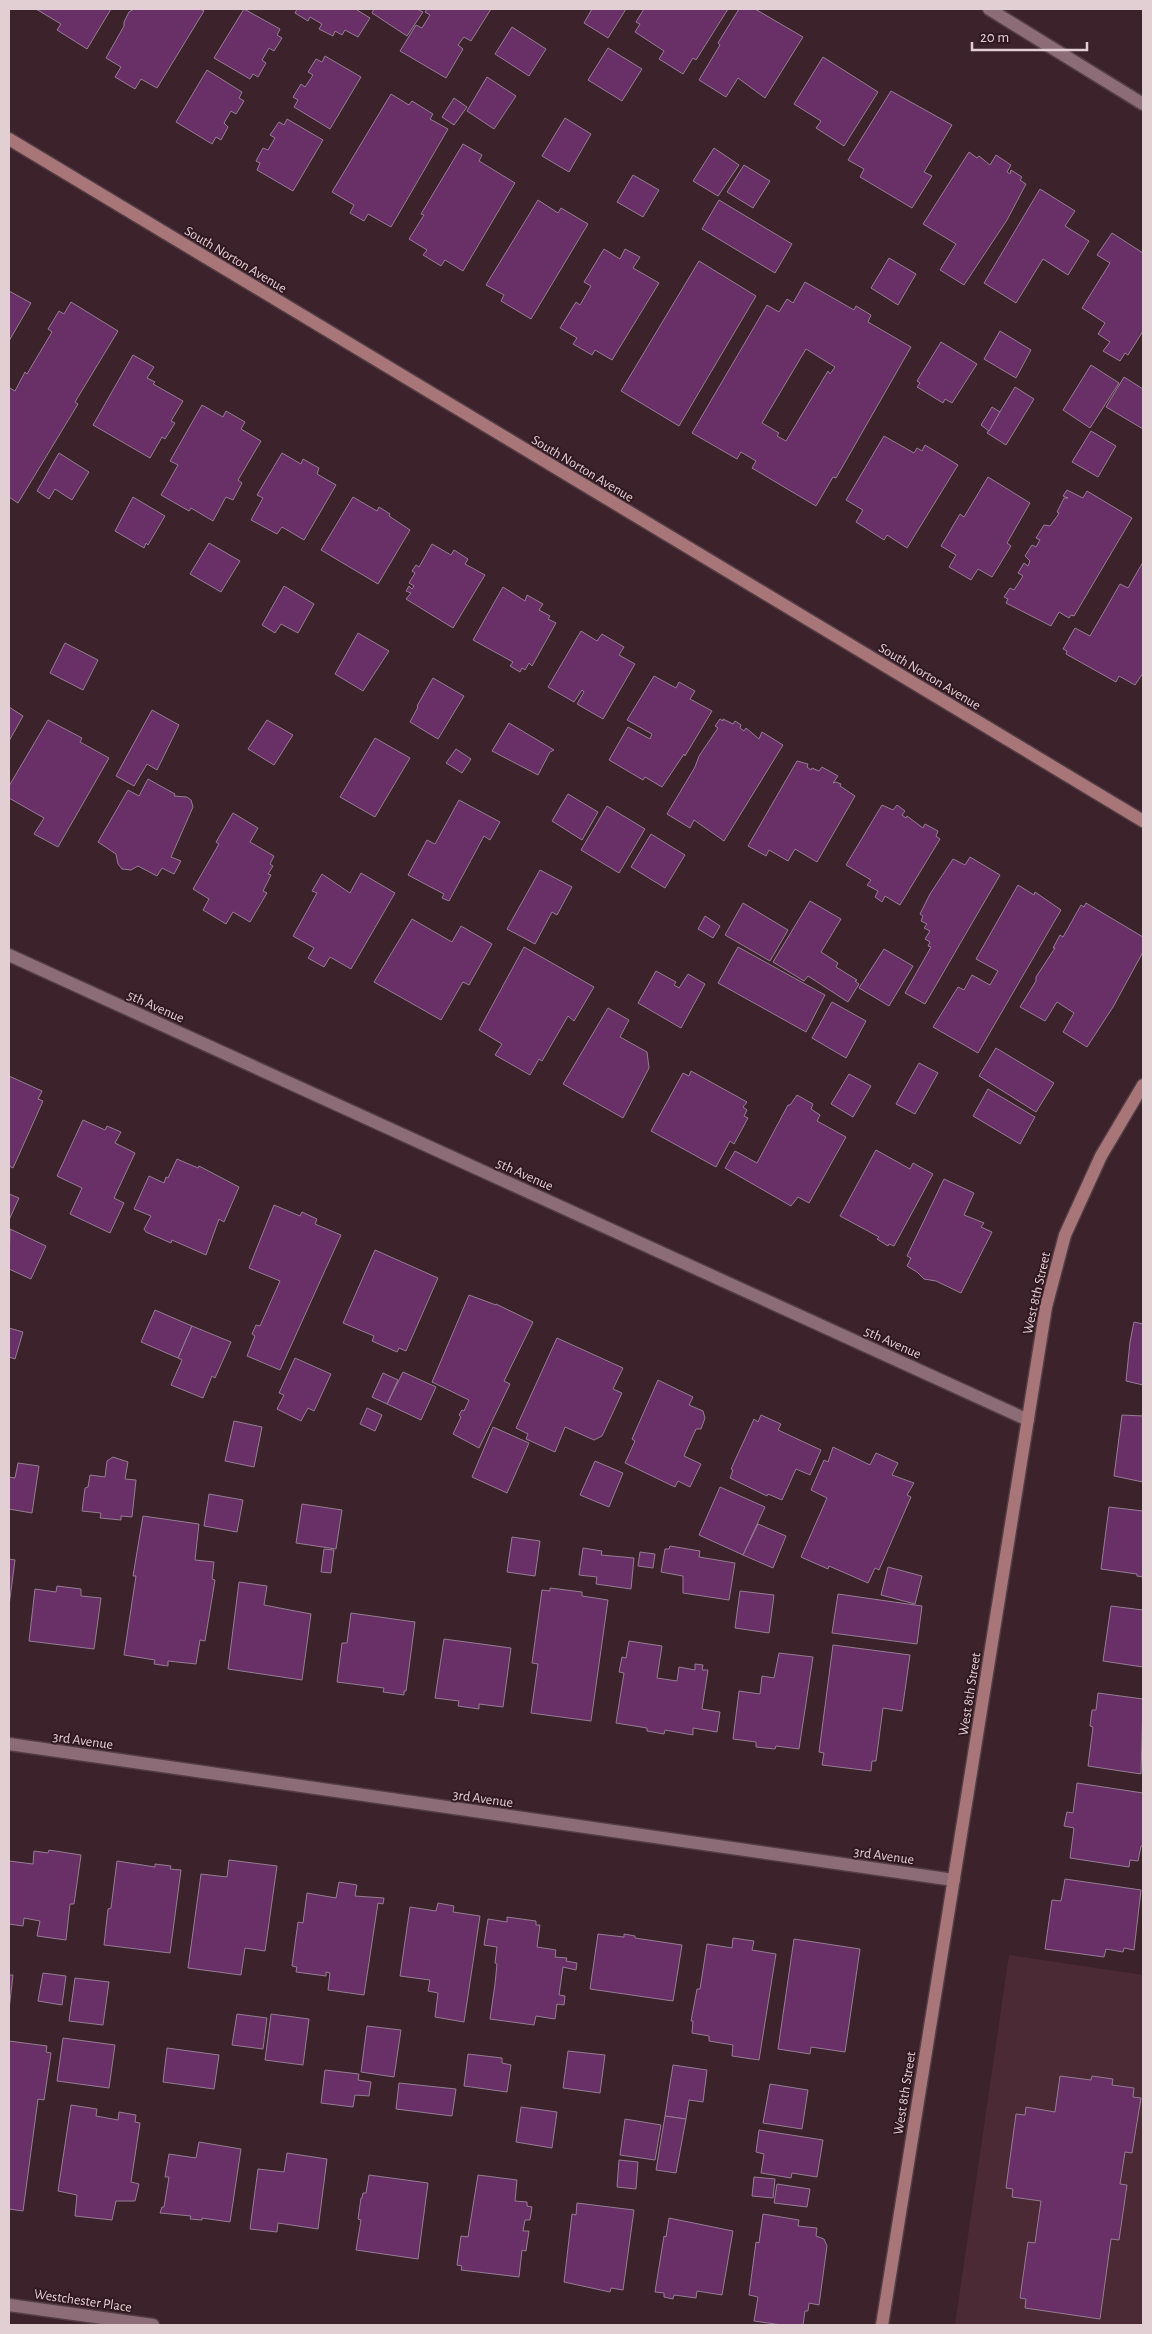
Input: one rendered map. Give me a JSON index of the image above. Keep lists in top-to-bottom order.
{
  "streets": {
    "street": [
      "South Norton Avenue",
      "5th Avenue",
      "West 8th Street",
      "3rd Avenue",
      "Westchester Place"
    ]
  },
  "crossings": [
    ["5th Avenue", "West 8th Street"],
    ["West 8th Street", "3rd Avenue"]
  ],
  "scale_bar": "20 m"
}
